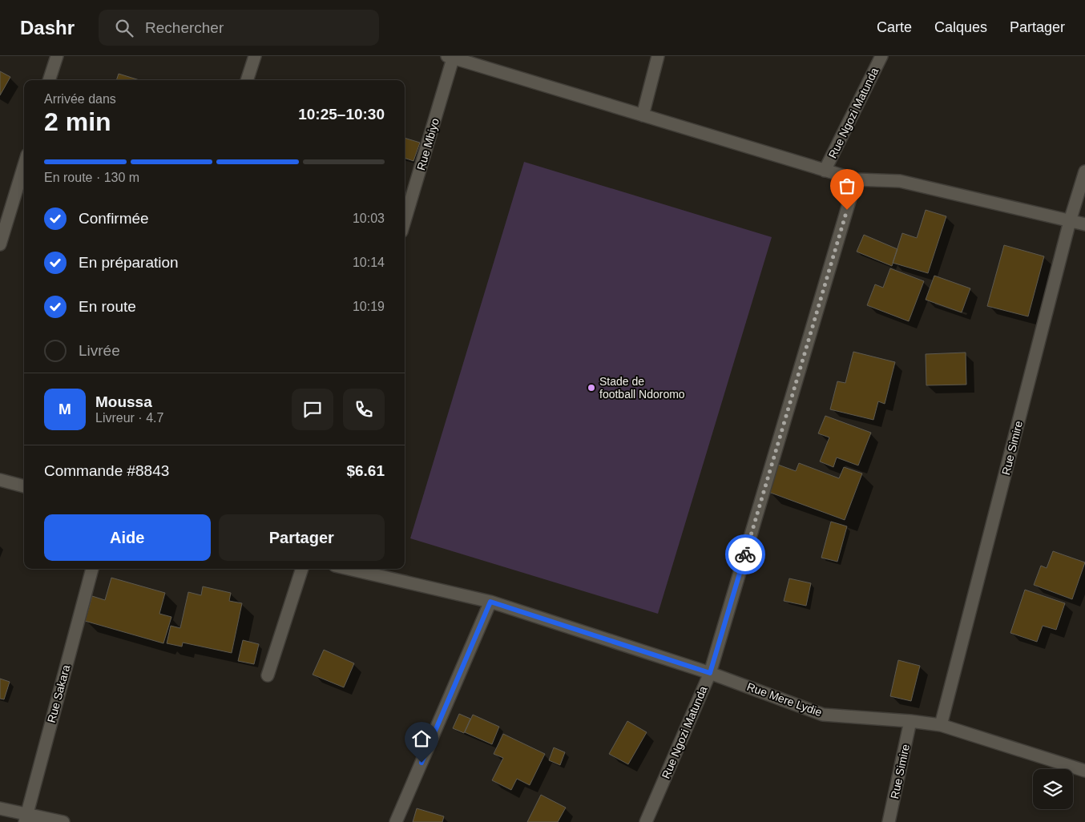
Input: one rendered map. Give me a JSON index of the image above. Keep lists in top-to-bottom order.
{
  "streets": {
    "street": [
      "Rue Ngozi Matunda",
      "Rue Mbiyo",
      "Rue Simire",
      "Rue Sakara",
      "Rue Mere Lydie"
    ]
  },
  "crossings": [
    ["Rue Ngozi Matunda", "Rue Mere Lydie"],
    ["Rue Simire", "Rue Mere Lydie"]
  ],
  "places": ["Stade de football Ndoromo"],
  "page": {
    "header": "Dashr",
    "search": "Rechercher",
    "nav": ["Carte", "Calques", "Partager"],
    "heading": ["2 min", "Arrivée dans", "10:25–10:30"],
    "panel": [
      "Moussa",
      "Livreur · 4.7",
      "Commande #8843",
      "$6.61"
    ],
    "bar": "En route · 130 m",
    "list": [
      ["Confirmée", "10:03"],
      ["En préparation", "10:14"],
      ["En route", "10:19"],
      "Livrée"
    ],
    "round": "M",
    "buttons": ["Aide", "Partager"]
  }
}
